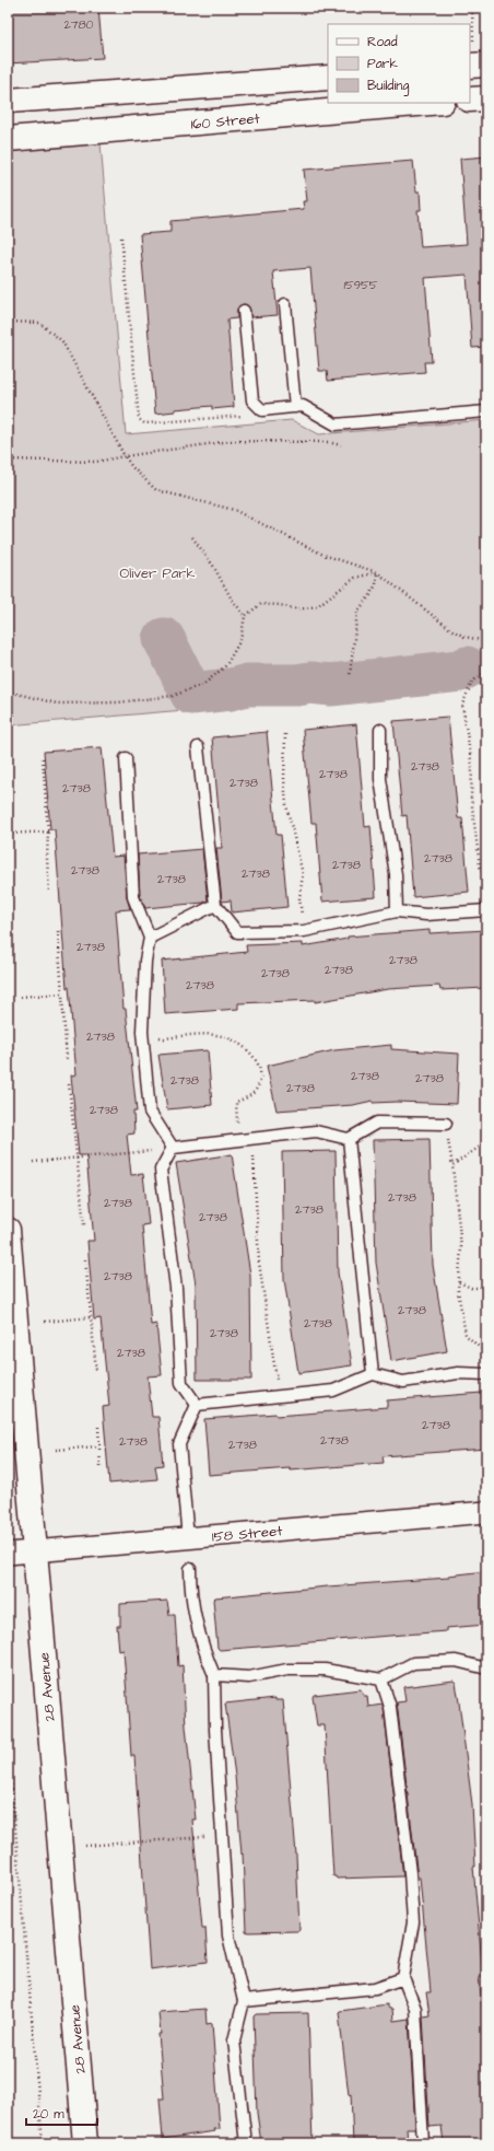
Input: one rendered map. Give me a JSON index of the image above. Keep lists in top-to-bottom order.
{
  "streets": {
    "street": ["160 Street", "158 Street", "28 Avenue"]
  },
  "crossings": [
    ["158 Street", "28 Avenue"]
  ],
  "parks": ["Oliver Park"],
  "house_numbers": [
    "2780",
    "15955",
    "2738",
    "2738",
    "2738",
    "2738",
    "2738",
    "2738",
    "2738",
    "2738",
    "2738",
    "2738",
    "2738",
    "2738",
    "2738",
    "2738",
    "2738",
    "2738",
    "2738",
    "2738",
    "2738",
    "2738",
    "2738",
    "2738",
    "2738",
    "2738",
    "2738",
    "2738",
    "2738",
    "2738",
    "2738",
    "2738",
    "2738",
    "2738",
    "2738"
  ],
  "legend": ["Road", "Park", "Building"],
  "scale_bar": "20 m"
}
